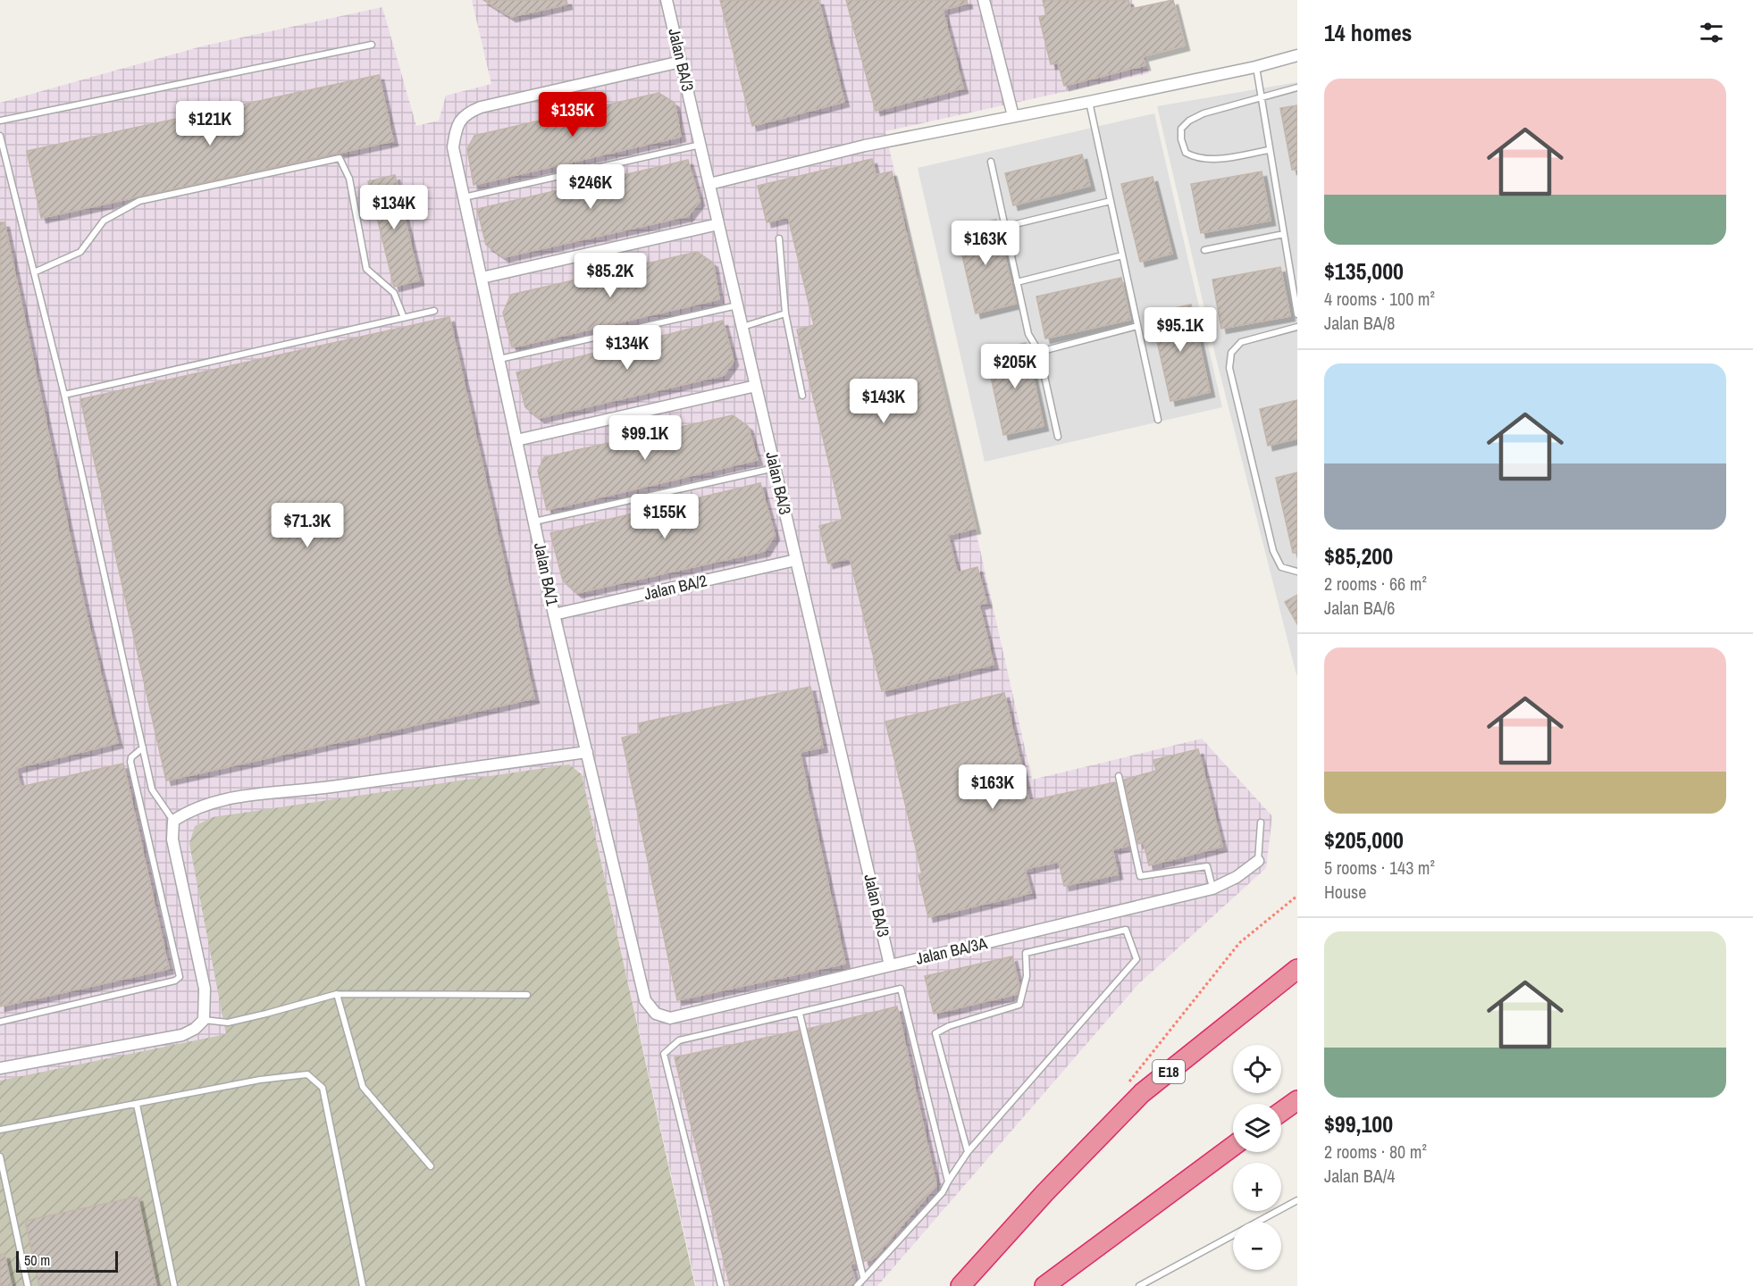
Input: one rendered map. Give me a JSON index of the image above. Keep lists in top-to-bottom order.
{
  "streets": {
    "highway": ["E18"],
    "street": [
      "Jalan BA/3",
      "Jalan BA/1",
      "Jalan BA/2",
      "Jalan BA/3A"
    ]
  },
  "crossings": [
    ["Jalan BA/3", "Jalan BA/1"],
    ["Jalan BA/3", "Jalan BA/2"],
    ["Jalan BA/3", "Jalan BA/3A"],
    ["Jalan BA/1", "Jalan BA/2"],
    ["Jalan BA/1", "Jalan BA/3A"]
  ],
  "scale_bar": "50 m",
  "page": {
    "heading": "14 homes",
    "list": [
      {
        "name": "$135,000",
        "note": "4 rooms · 100 m² · Jalan BA/8"
      },
      {
        "name": "$85,200",
        "note": "2 rooms · 66 m² · Jalan BA/6"
      },
      {
        "name": "$205,000",
        "note": "5 rooms · 143 m² · House"
      },
      {
        "name": "$99,100",
        "note": "2 rooms · 80 m² · Jalan BA/4"
      }
    ],
    "price": [
      "$135K",
      "$121K",
      "$246K",
      "$134K",
      "$163K",
      "$85.2K",
      "$95.1K",
      "$134K",
      "$205K",
      "$143K",
      "$99.1K",
      "$155K",
      "$71.3K",
      "$163K"
    ],
    "map_buttons": ["+", "−"],
    "scale": "50 m"
  }
}
